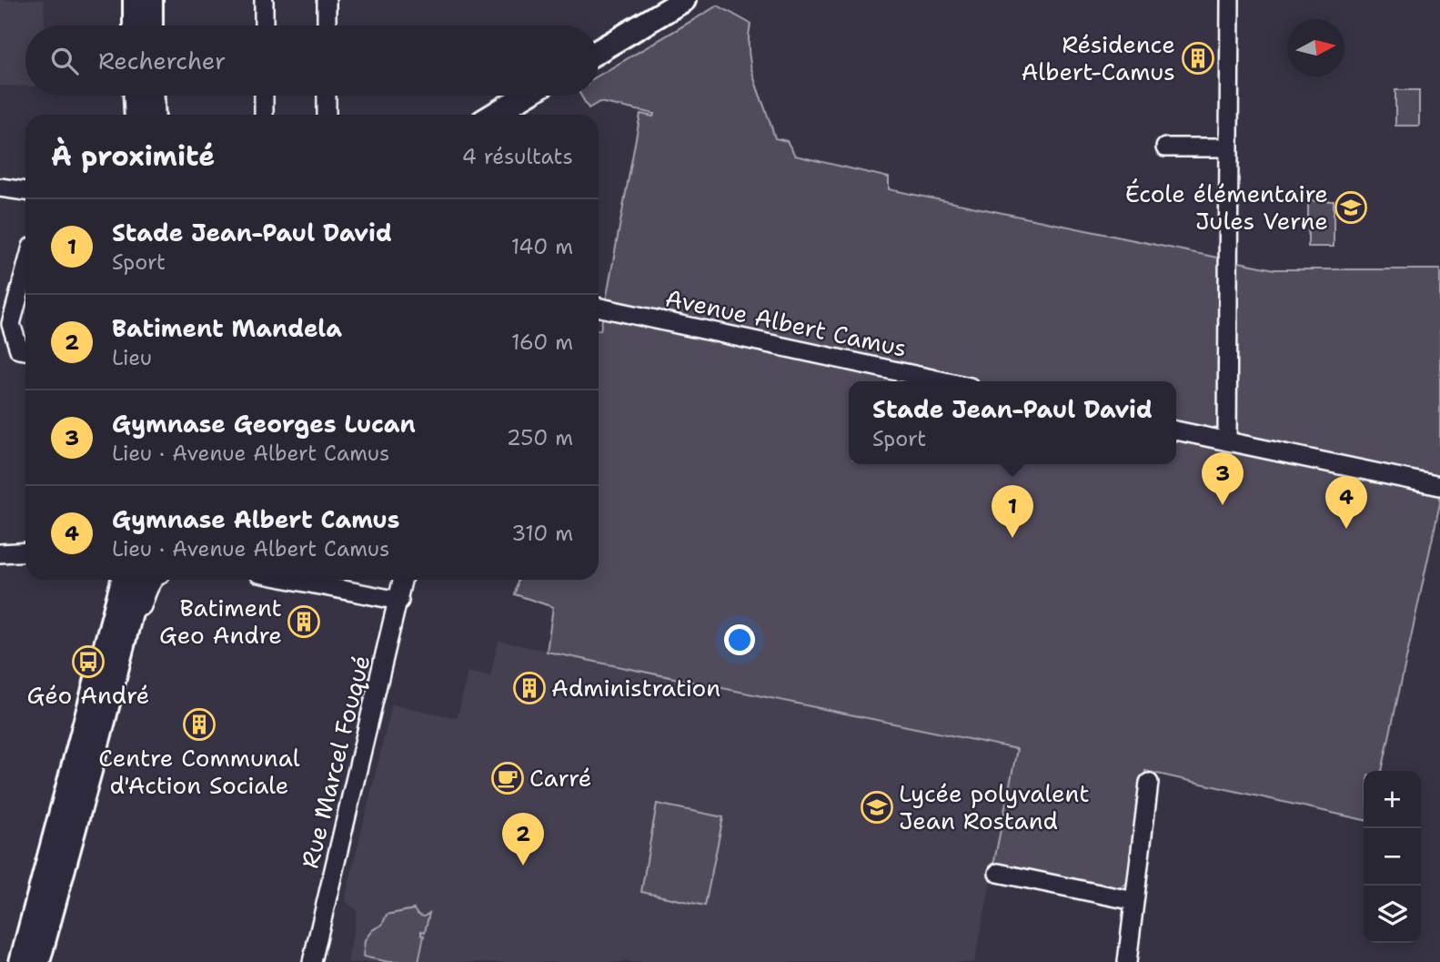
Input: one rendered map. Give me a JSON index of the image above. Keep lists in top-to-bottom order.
{
  "streets": {
    "street": ["Avenue Albert Camus", "Rue Marcel Fouqué"]
  },
  "places": {
    "building": [
      "Résidence Albert-Camus",
      "Batiment Geo Andre",
      "Administration",
      "Centre Communal d'Action Sociale"
    ],
    "school or university": ["École élémentaire Jules Verne", "Lycée polyvalent Jean Rostand"],
    "bus stop": ["Géo André"],
    "cafe": ["Carré"]
  },
  "north": "right",
  "page": {
    "search": "Rechercher",
    "heading": ["À proximité", "4 résultats"],
    "list": [
      {
        "mark": "1",
        "name": "Stade Jean-Paul David",
        "note": "Sport",
        "value": "140 m"
      },
      {
        "mark": "2",
        "name": "Batiment Mandela",
        "note": "Lieu",
        "value": "160 m"
      },
      {
        "mark": "3",
        "name": "Gymnase Georges Lucan",
        "note": "Lieu · Avenue Albert Camus",
        "value": "250 m"
      },
      {
        "mark": "4",
        "name": "Gymnase Albert Camus",
        "note": "Lieu · Avenue Albert Camus",
        "value": "310 m"
      }
    ],
    "popup": ["Stade Jean-Paul David", "Sport"],
    "pins": [
      "3",
      "4",
      "1",
      "2"
    ],
    "map_buttons": ["+", "−"]
  }
}
